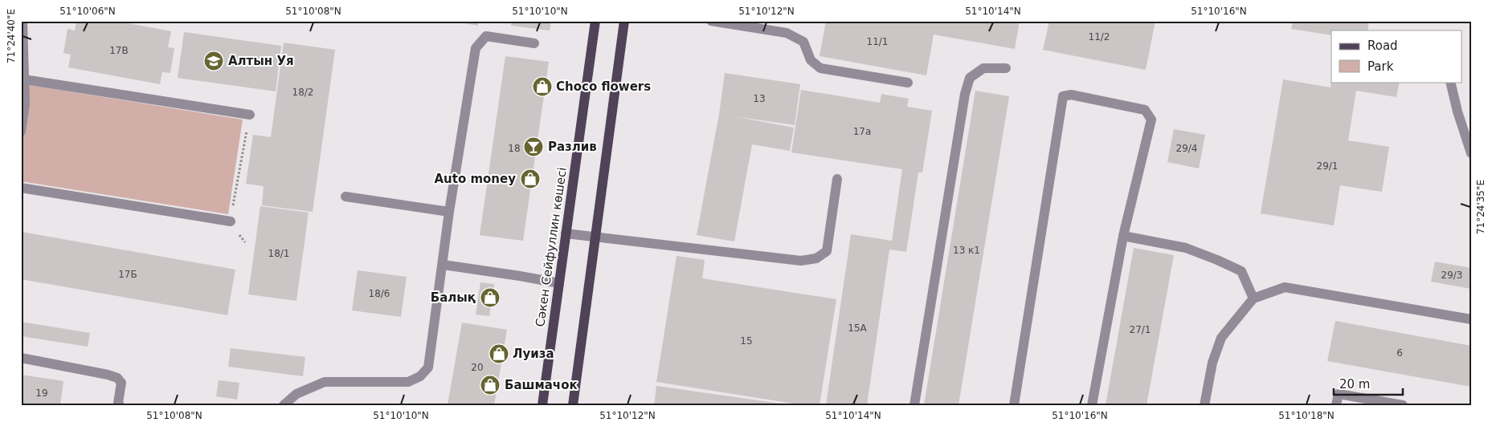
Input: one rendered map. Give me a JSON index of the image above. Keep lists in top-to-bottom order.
{
  "streets": {
    "main road": ["Сәкен Сейфуллин көшесі"]
  },
  "places": {
    "school or university": ["Алтын Уя"],
    "shop": [
      "Choco flowers",
      "Auto money",
      "Балық",
      "Луиза",
      "Башмачок"
    ],
    "bar": ["Разлив"]
  },
  "house_numbers": [
    "11/2",
    "11/1",
    "17В",
    "18/2",
    "13",
    "17а",
    "18",
    "29/4",
    "29/1",
    "13 к1",
    "18/1",
    "17Б",
    "29/3",
    "18/6",
    "15А",
    "27/1",
    "15",
    "6",
    "20",
    "19"
  ],
  "legend": ["Road", "Park"],
  "scale_bar": "20 m",
  "coordinates": [
    "51°10'06\"N",
    "51°10'08\"N",
    "51°10'10\"N",
    "51°10'12\"N",
    "51°10'14\"N",
    "51°10'16\"N",
    "71°24'40\"E",
    "71°24'35\"E",
    "51°10'18\"N"
  ]
}
